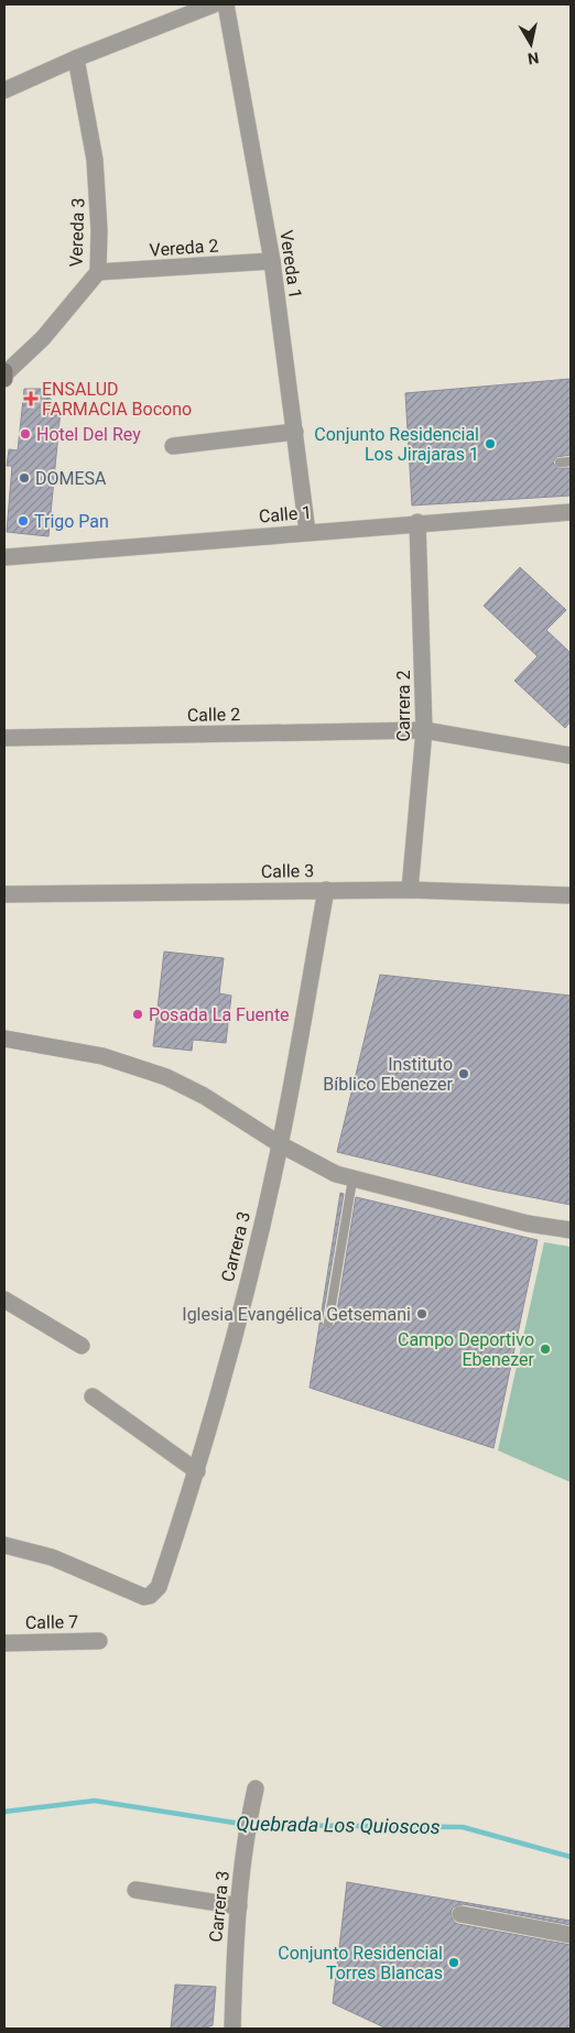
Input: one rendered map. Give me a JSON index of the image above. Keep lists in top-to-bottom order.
{
  "streets": {
    "street": [
      "Vereda 3",
      "Vereda 2",
      "Vereda 1",
      "Calle 1",
      "Carrera 2",
      "Calle 2",
      "Calle 3",
      "Carrera 3",
      "Calle 7"
    ]
  },
  "crossings": [
    ["Vereda 3", "Vereda 2"],
    ["Vereda 2", "Vereda 1"],
    ["Vereda 1", "Calle 1"],
    ["Calle 1", "Carrera 2"],
    ["Carrera 2", "Calle 2"],
    ["Carrera 2", "Calle 3"],
    ["Calle 3", "Carrera 3"]
  ],
  "water": ["Quebrada Los Quioscos"],
  "places": {
    "health": ["ENSALUD FARMACIA Bocono"],
    "other": [
      "Hotel Del Rey",
      "Conjunto Residencial Los Jirajaras 1",
      "DOMESA",
      "Trigo Pan",
      "Posada La Fuente",
      "Instituto Bíblico Ebenezer",
      "Iglesia Evangélica Getsemani",
      "Campo Deportivo Ebenezer",
      "Conjunto Residencial Torres Blancas"
    ]
  },
  "north": "bottom"
}
